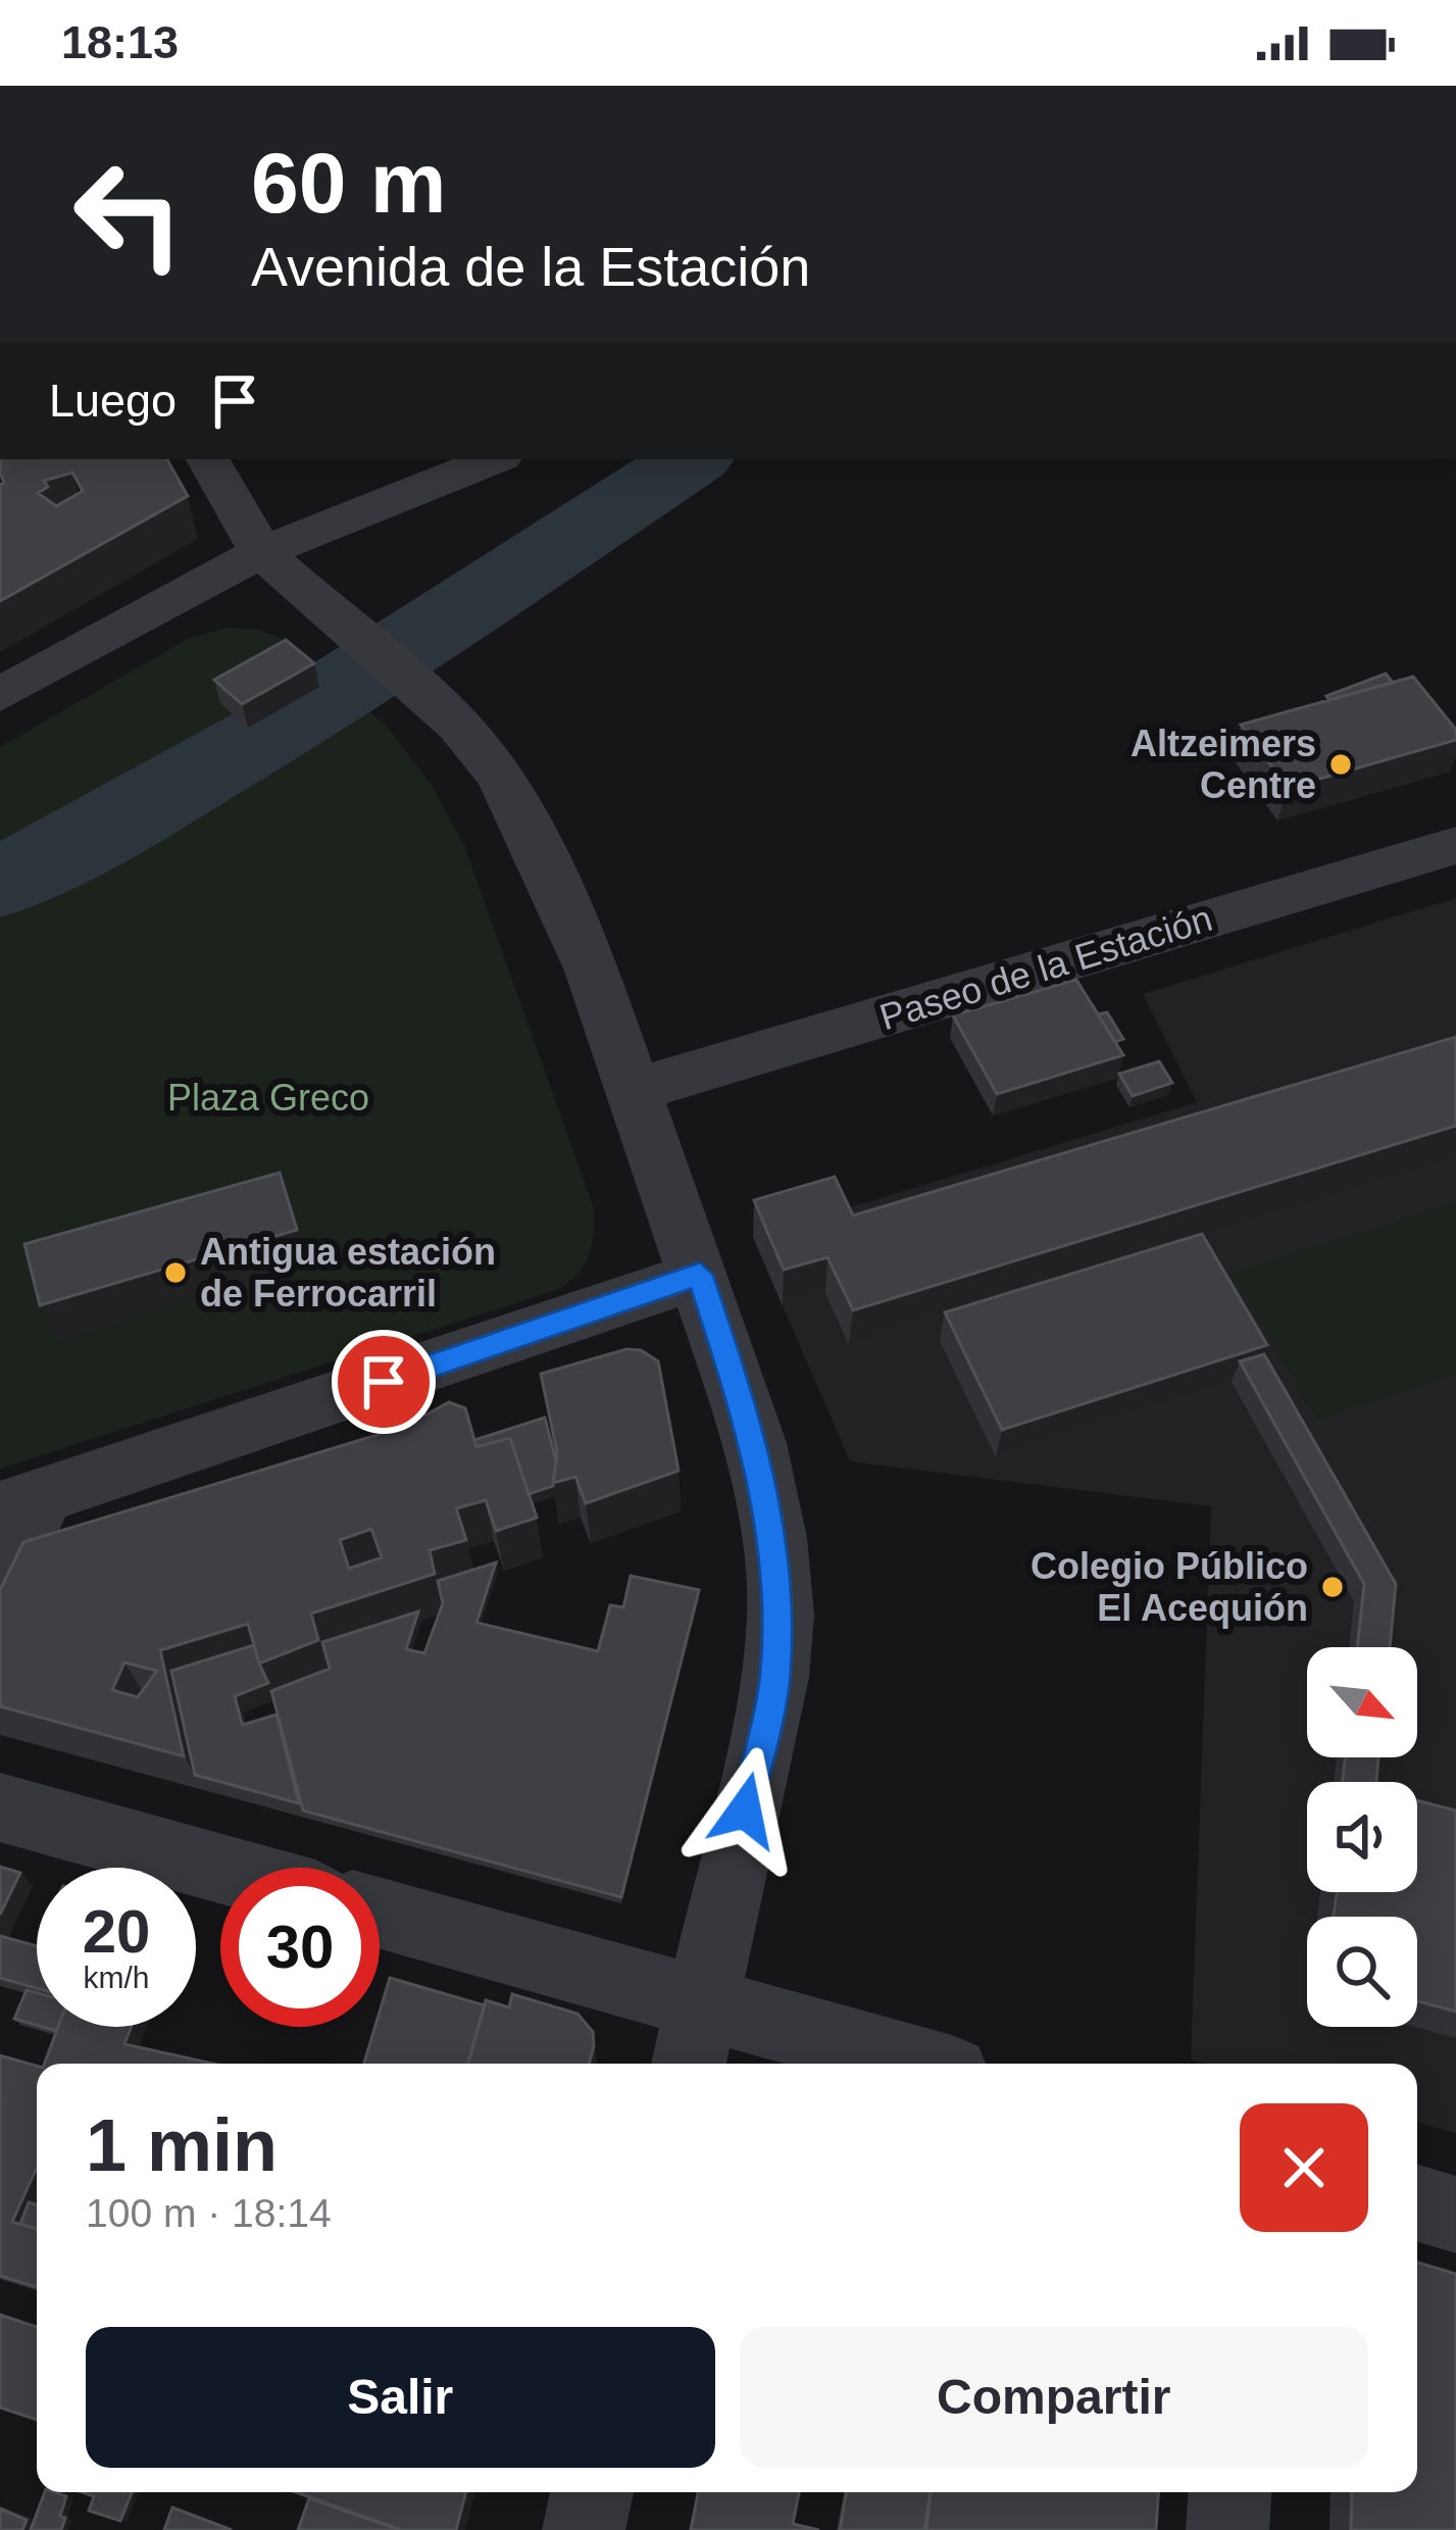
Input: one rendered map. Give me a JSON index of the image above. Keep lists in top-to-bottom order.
{
  "streets": {
    "street": ["Paseo de la Estación"]
  },
  "parks": ["Plaza Greco"],
  "places": ["Altzeimers Centre", "Antigua estación de Ferrocarril", "Colegio Público El Acequión"],
  "north": "bottom right",
  "page": {
    "status": "18:13",
    "turn": ["60 m", "Avenida de la Estación"],
    "then": "Luego",
    "speed": "20 km/h",
    "limit": "30",
    "heading": ["1 min", "100 m · 18:14"],
    "buttons": ["Salir", "Compartir"]
  }
}
